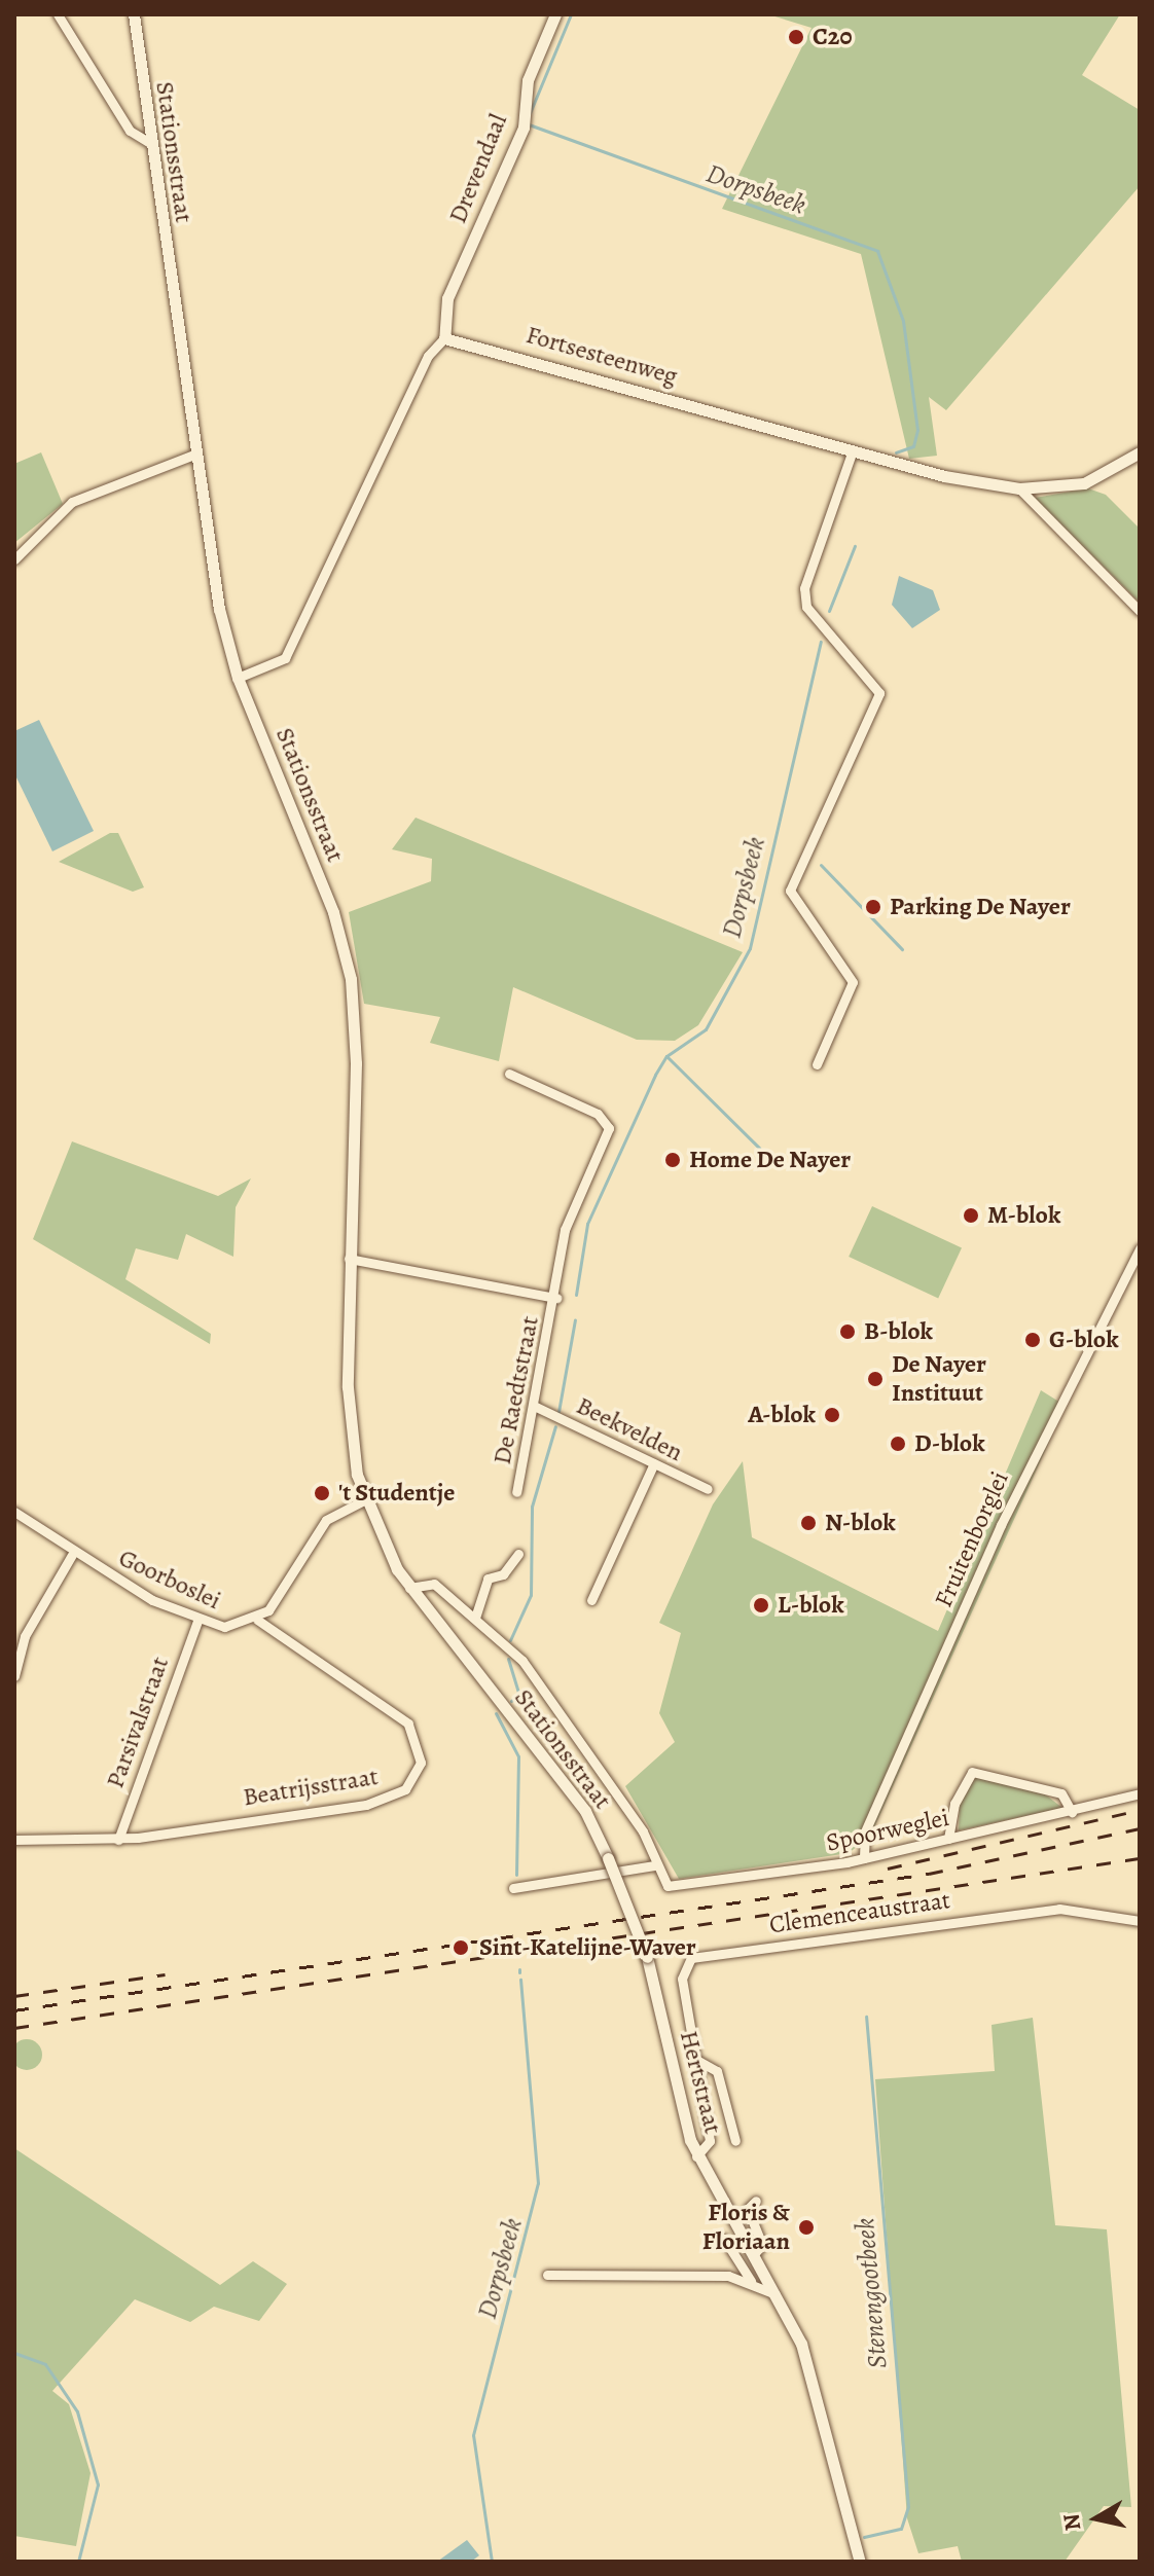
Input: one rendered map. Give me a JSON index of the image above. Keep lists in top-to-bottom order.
{
  "streets": {
    "street": [
      "Stationsstraat",
      "Drevendaal",
      "Fortsesteenweg",
      "De Raedtstraat",
      "Beekvelden",
      "Fruitenborglei",
      "Goorboslei",
      "Parsivalstraat",
      "Beatrijsstraat",
      "Spoorweglei",
      "Clemenceaustraat",
      "Hertstraat"
    ]
  },
  "crossings": [
    ["Stationsstraat", "Spoorweglei"],
    ["Stationsstraat", "Hertstraat"],
    ["Drevendaal", "Fortsesteenweg"],
    ["De Raedtstraat", "Beekvelden"],
    ["Fruitenborglei", "Spoorweglei"],
    ["Goorboslei", "Parsivalstraat"],
    ["Goorboslei", "Beatrijsstraat"],
    ["Parsivalstraat", "Beatrijsstraat"],
    ["Clemenceaustraat", "Hertstraat"]
  ],
  "water": ["Dorpsbeek", "Stenengootbeek"],
  "places": [
    "C20",
    "Parking De Nayer",
    "Home De Nayer",
    "M-blok",
    "B-blok",
    "G-blok",
    "De Nayer Instituut",
    "A-blok",
    "D-blok",
    "'t Studentje",
    "N-blok",
    "L-blok",
    "Sint-Katelijne-Waver",
    "Floris & Floriaan"
  ],
  "north": "left"
}
